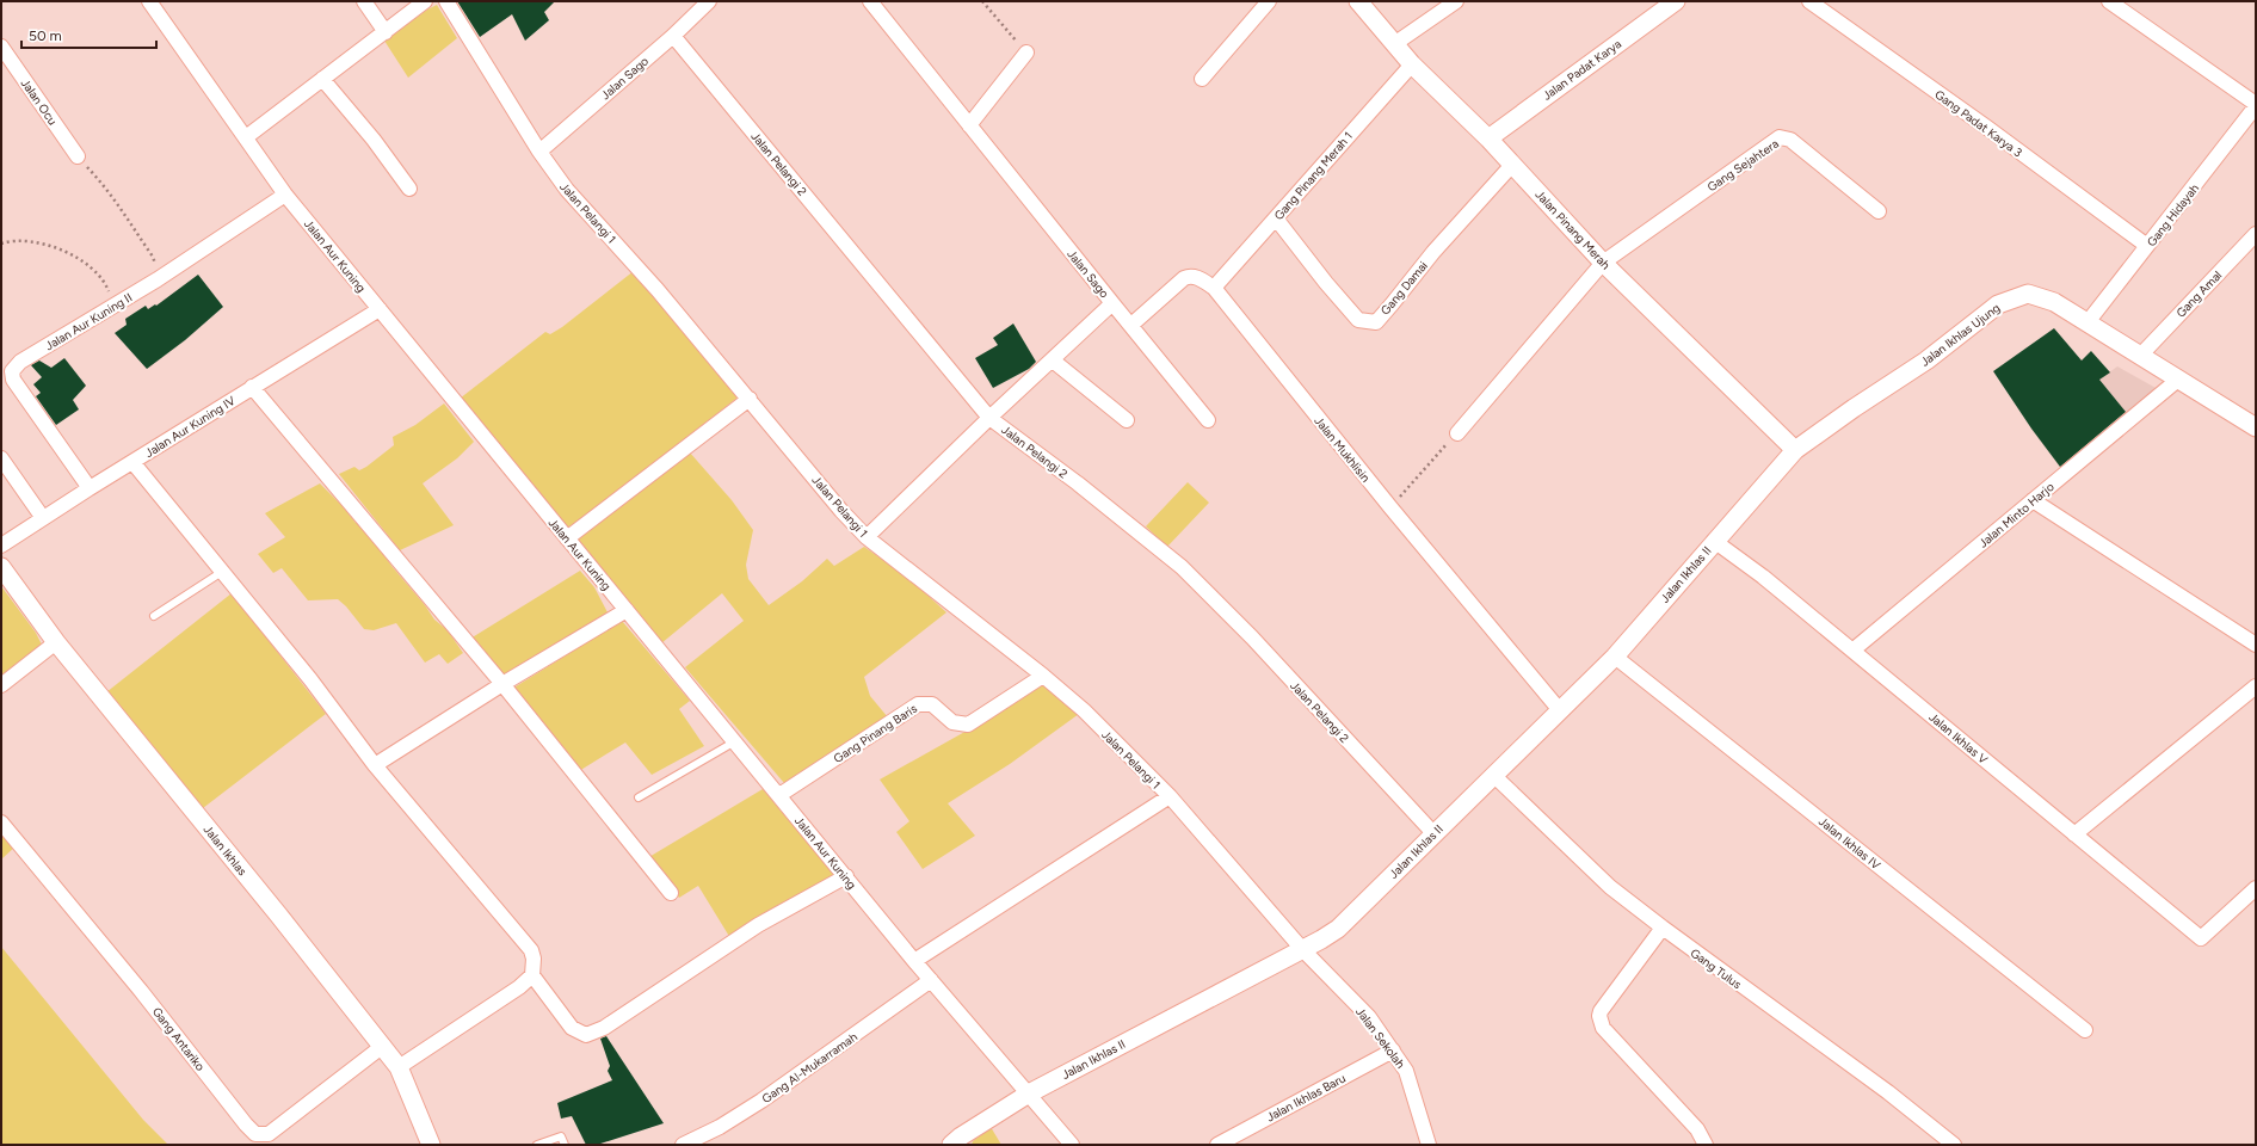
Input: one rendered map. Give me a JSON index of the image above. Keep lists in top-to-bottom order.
{
  "streets": {
    "street": [
      "Jalan Padat Karya",
      "Jalan Sago",
      "Jalan Ocu",
      "Gang Padat Karya 3",
      "Jalan Pelangi 2",
      "Gang Sejahtera",
      "Gang Pinang Merah 1",
      "Jalan Pelangi 1",
      "Gang Hidayah",
      "Jalan Pinang Merah",
      "Jalan Aur Kuning",
      "Gang Damai",
      "Gang Amal",
      "Jalan Aur Kuning II",
      "Jalan Ikhlas Ujung",
      "Jalan Aur Kuning IV",
      "Jalan Mukhlisin",
      "Jalan Minto Harjo",
      "Jalan Ikhlas II",
      "Gang Pinang Baris",
      "Jalan Ikhlas V",
      "Jalan Ikhlas IV",
      "Jalan Ikhlas",
      "Gang Tulus",
      "Jalan Sekolah",
      "Gang Antariko",
      "Gang Al-Mukarramah",
      "Jalan Ikhlas Baru"
    ]
  },
  "crossings": [
    ["Jalan Padat Karya", "Jalan Pinang Merah"],
    ["Jalan Sago", "Jalan Pelangi 2"],
    ["Jalan Sago", "Jalan Pelangi 1"],
    ["Gang Padat Karya 3", "Gang Hidayah"],
    ["Jalan Pelangi 2", "Jalan Ikhlas II"],
    ["Gang Sejahtera", "Jalan Pinang Merah"],
    ["Gang Pinang Merah 1", "Jalan Pinang Merah"],
    ["Gang Pinang Merah 1", "Gang Damai"],
    ["Gang Pinang Merah 1", "Jalan Mukhlisin"],
    ["Jalan Pelangi 1", "Jalan Ikhlas II"],
    ["Jalan Pelangi 1", "Gang Pinang Baris"],
    ["Jalan Pelangi 1", "Jalan Sekolah"],
    ["Gang Hidayah", "Jalan Ikhlas Ujung"],
    ["Jalan Pinang Merah", "Gang Damai"],
    ["Jalan Pinang Merah", "Jalan Ikhlas Ujung"],
    ["Jalan Pinang Merah", "Jalan Ikhlas II"],
    ["Jalan Aur Kuning", "Jalan Aur Kuning II"],
    ["Jalan Aur Kuning", "Jalan Aur Kuning IV"],
    ["Jalan Aur Kuning", "Jalan Ikhlas II"],
    ["Jalan Aur Kuning", "Gang Pinang Baris"],
    ["Jalan Aur Kuning", "Gang Al-Mukarramah"],
    ["Gang Amal", "Jalan Ikhlas Ujung"],
    ["Jalan Aur Kuning II", "Jalan Aur Kuning IV"],
    ["Jalan Ikhlas Ujung", "Jalan Minto Harjo"],
    ["Jalan Ikhlas Ujung", "Jalan Ikhlas II"],
    ["Jalan Mukhlisin", "Jalan Ikhlas II"],
    ["Jalan Minto Harjo", "Jalan Ikhlas V"],
    ["Jalan Ikhlas II", "Jalan Ikhlas V"],
    ["Jalan Ikhlas II", "Jalan Ikhlas IV"],
    ["Jalan Ikhlas II", "Gang Tulus"],
    ["Jalan Ikhlas II", "Jalan Sekolah"],
    ["Jalan Ikhlas", "Gang Antariko"],
    ["Jalan Sekolah", "Jalan Ikhlas Baru"]
  ],
  "scale_bar": "50 m"
}
